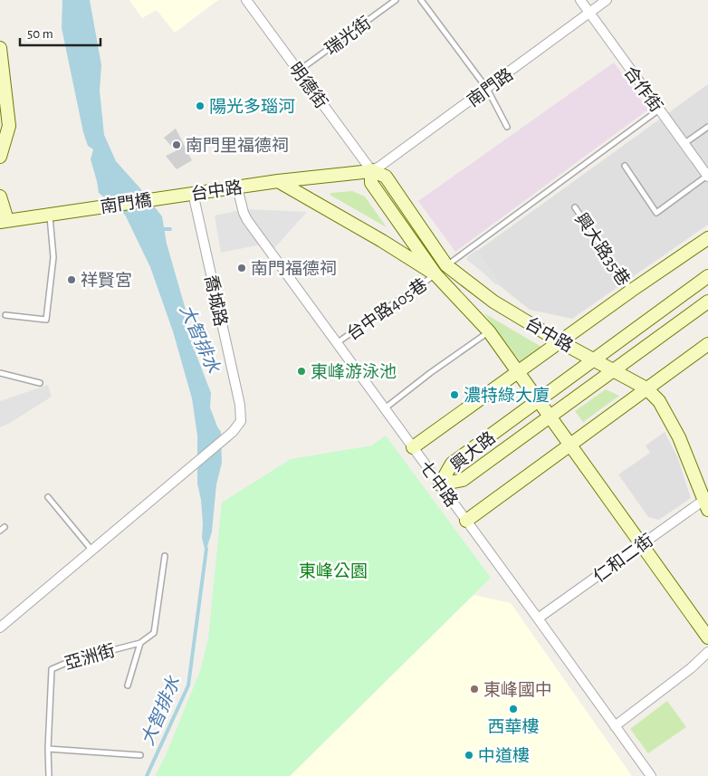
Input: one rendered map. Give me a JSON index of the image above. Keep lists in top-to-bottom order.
{
  "streets": {
    "street": [
      "明德街",
      "南門路",
      "合作街",
      "台中路",
      "南門橋",
      "喬城路",
      "興大路",
      "七中路",
      "仁和二街"
    ],
    "lane": [
      "瑞光街",
      "興大路35巷",
      "台中路405巷",
      "亞洲街"
    ]
  },
  "crossings": [
    ["瑞光街", "明德街"],
    ["明德街", "南門路"],
    ["明德街", "台中路"],
    ["南門路", "合作街"],
    ["南門路", "台中路"],
    ["台中路", "南門橋"],
    ["台中路", "喬城路"],
    ["台中路", "興大路"],
    ["台中路", "七中路"],
    ["台中路", "仁和二街"],
    ["南門橋", "喬城路"],
    ["台中路405巷", "七中路"],
    ["興大路", "七中路"],
    ["七中路", "仁和二街"]
  ],
  "water": ["大智排水"],
  "parks": ["東峰公園"],
  "places": [
    "陽光多瑙河",
    "南門里福德祠",
    "南門福德祠",
    "祥賢宮",
    "東峰游泳池",
    "濃特綠大廈",
    "東峰國中",
    "西華樓",
    "中道樓"
  ],
  "scale_bar": "50 m"
}
